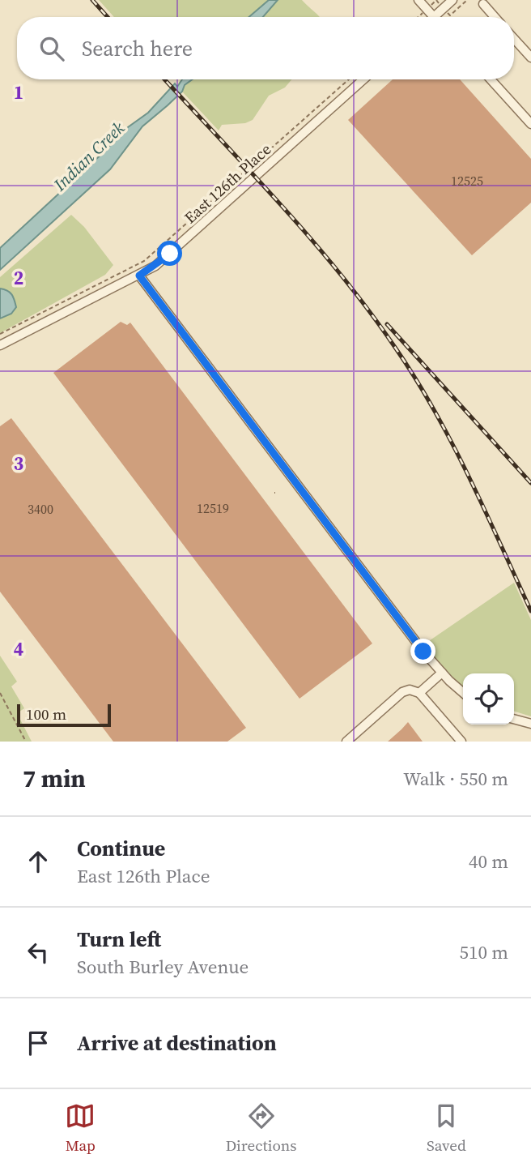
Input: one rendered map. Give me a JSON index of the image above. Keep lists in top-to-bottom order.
{
  "streets": {
    "street": ["East 126th Place"]
  },
  "water": ["Indian Creek"],
  "house_numbers": ["12525", "12519", "3400"],
  "scale_bar": "100 m",
  "page": {
    "search": "Search here",
    "scale": "100 m",
    "heading": ["7 min", "Walk · 550 m"],
    "list": [
      ["Continue", "East 126th Place", "40 m"],
      ["Turn left", "South Burley Avenue", "510 m"],
      "Arrive at destination"
    ],
    "nav": ["Map", "Directions", "Saved"]
  },
  "grid": {
    "rows": [
      "1",
      "2",
      "3",
      "4"
    ]
  }
}
